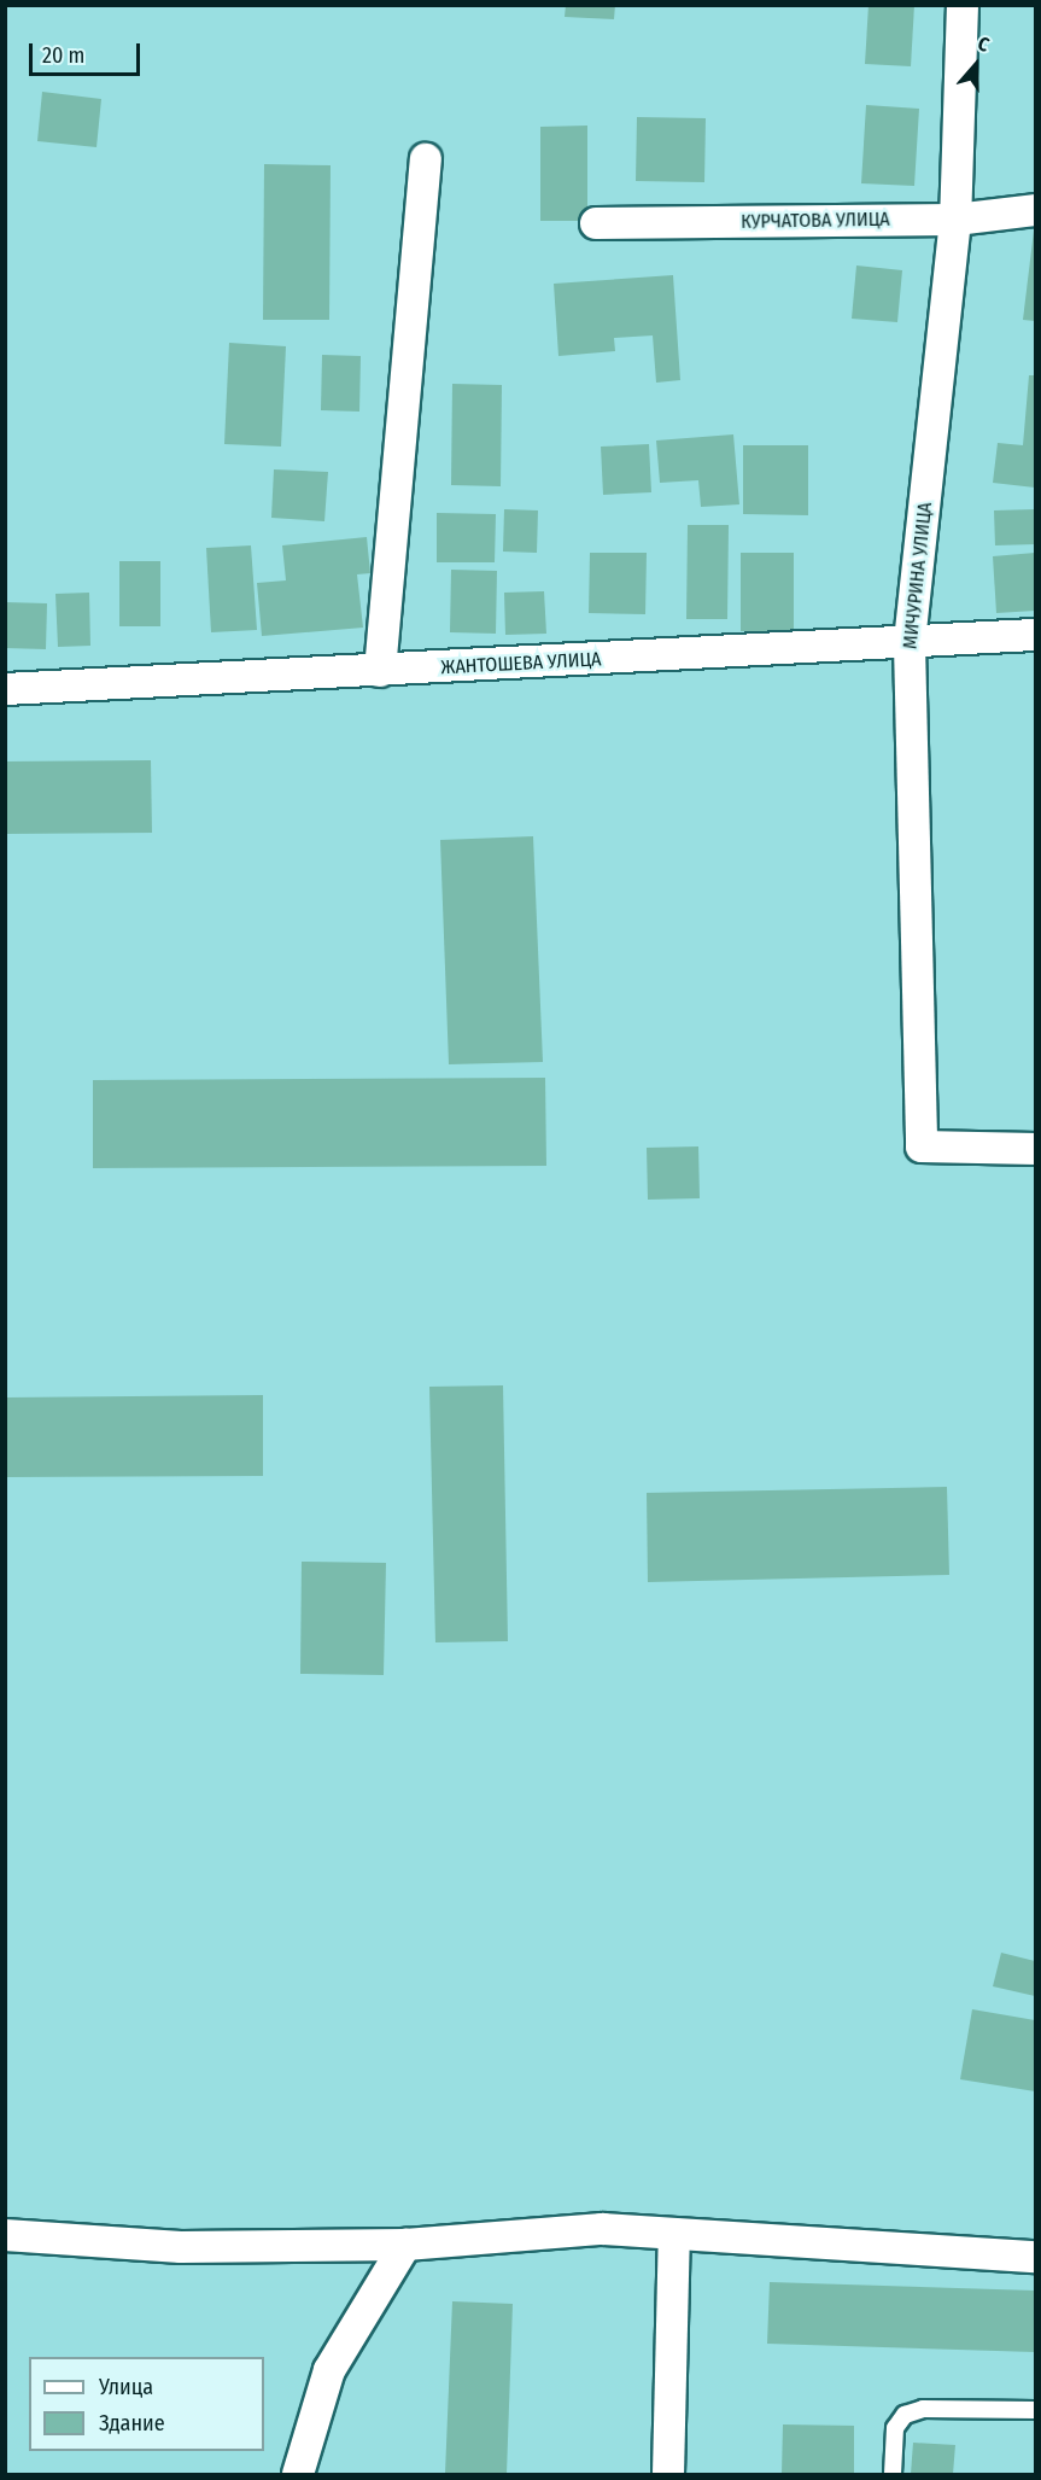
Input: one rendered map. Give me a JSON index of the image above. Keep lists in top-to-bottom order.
{
  "streets": {
    "street": ["КУРЧАТОВА УЛИЦА", "МИЧУРИНА УЛИЦА", "ЖАНТОШЕВА УЛИЦА"]
  },
  "crossings": [
    ["КУРЧАТОВА УЛИЦА", "МИЧУРИНА УЛИЦА"],
    ["МИЧУРИНА УЛИЦА", "ЖАНТОШЕВА УЛИЦА"]
  ],
  "legend": ["Улица", "Здание"],
  "scale_bar": "20 m",
  "north": "top"
}
